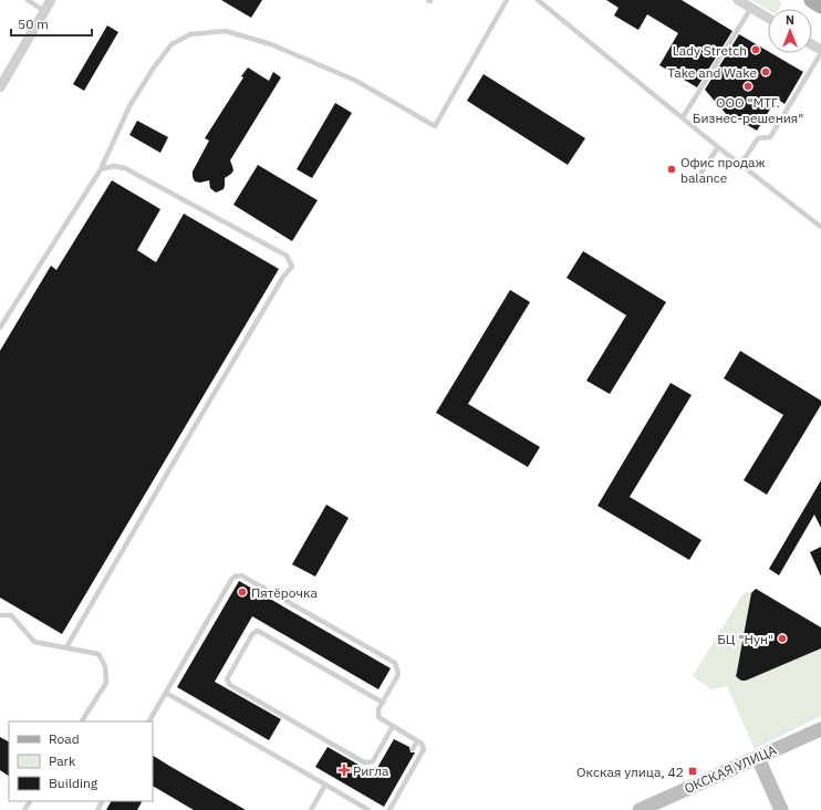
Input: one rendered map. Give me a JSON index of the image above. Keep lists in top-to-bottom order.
{
  "streets": {
    "main road": ["ОКСКАЯ УЛИЦА"]
  },
  "places": {
    "other": [
      "Lady Stretch",
      "Take and Wake",
      "ООО \"МТГ. Бизнес-решения\"",
      "Офис продаж balance",
      "Пятёрочка",
      "БЦ \"Нун\""
    ],
    "health": ["Ригла"],
    "transit": ["Окская улица, 42"]
  },
  "legend": ["Road", "Park", "Building"],
  "scale_bar": "50 m",
  "north": "top"
}
